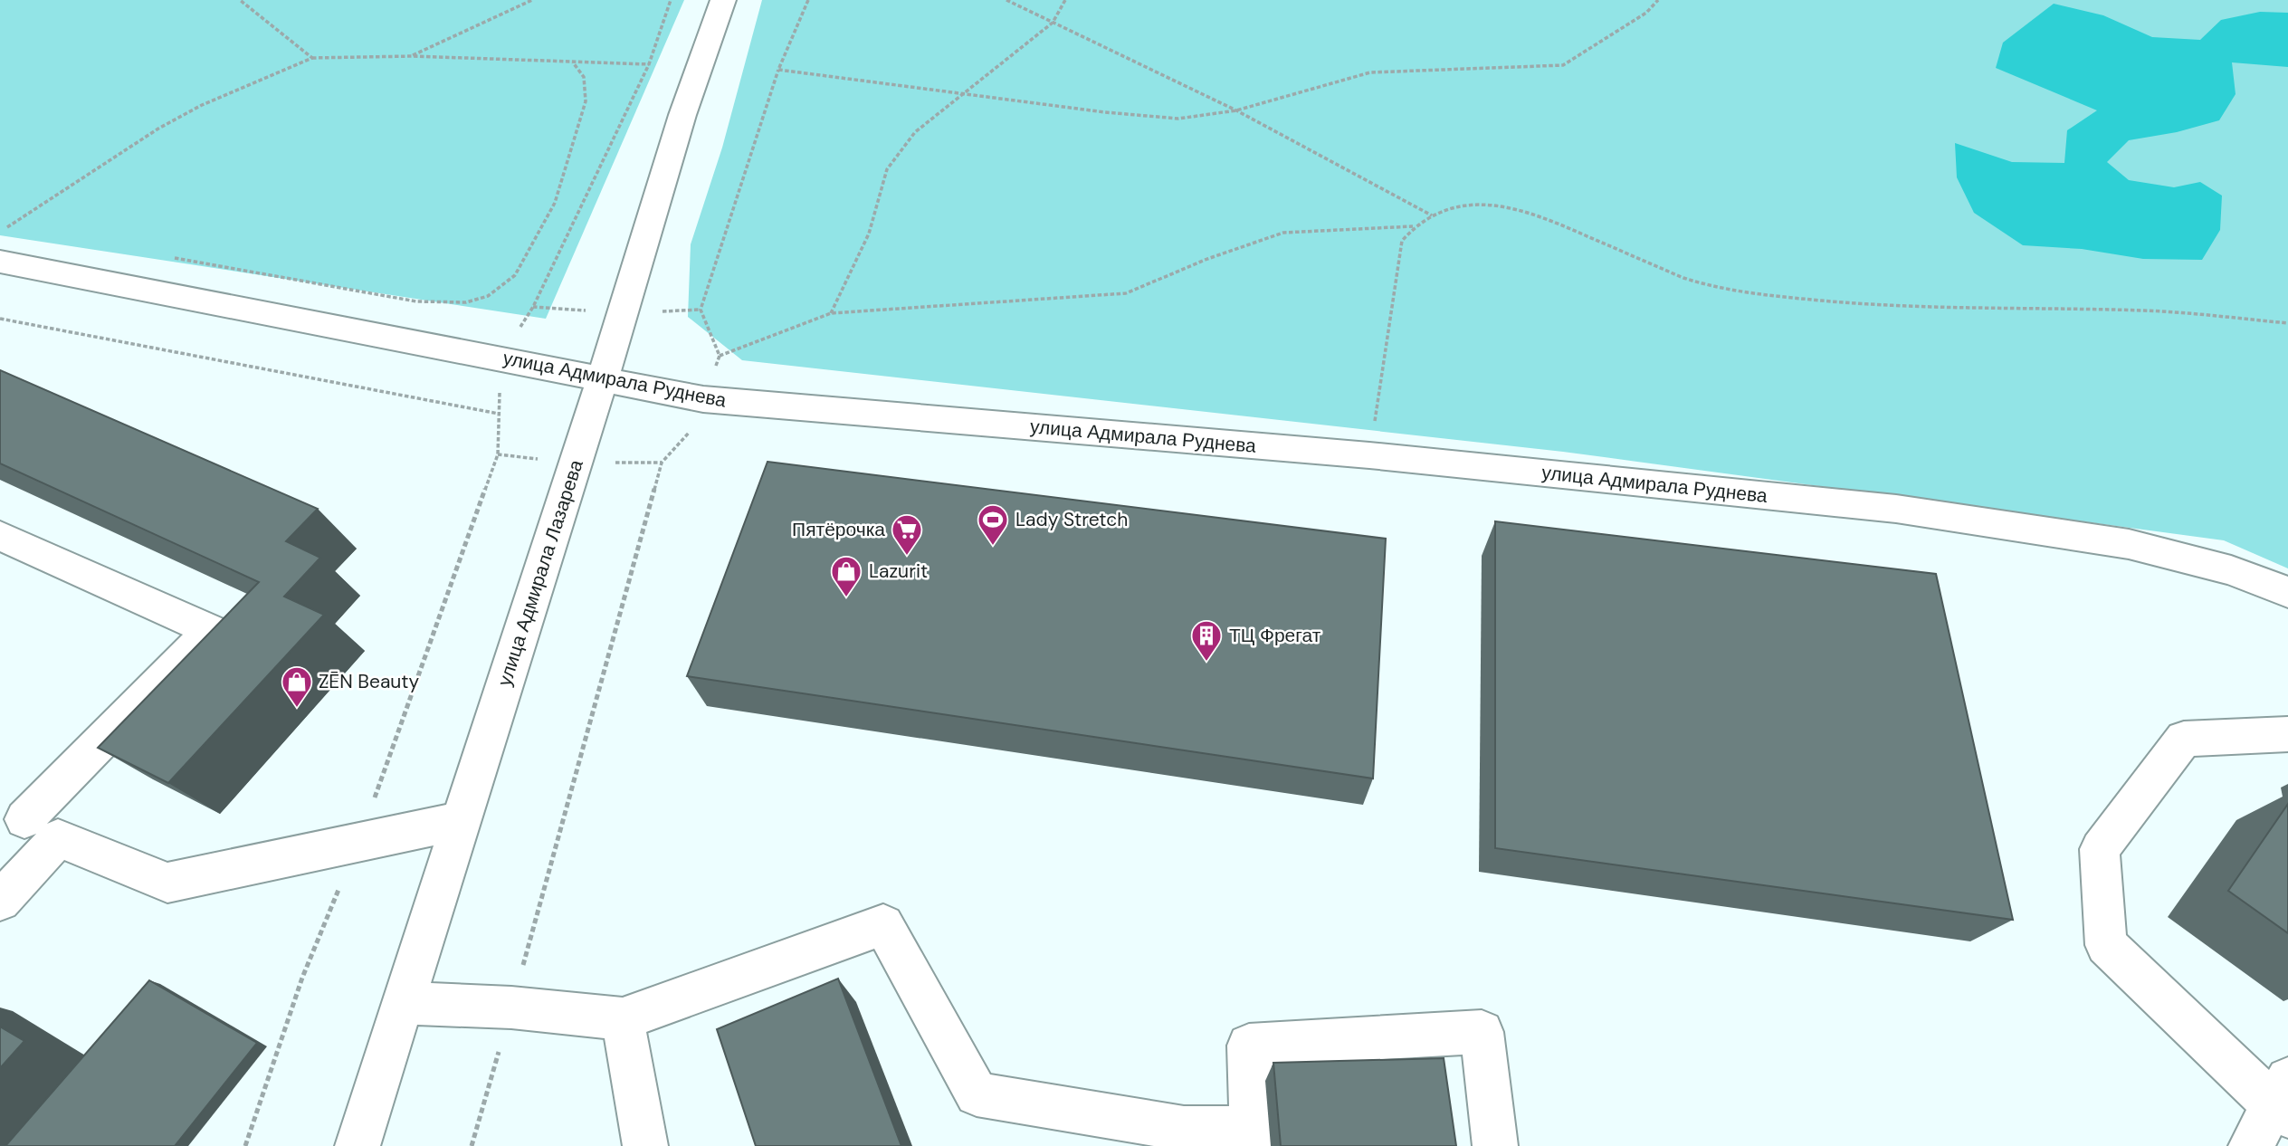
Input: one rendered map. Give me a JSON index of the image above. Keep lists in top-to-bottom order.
{
  "streets": {
    "street": ["улица Адмирала Руднева", "улица Адмирала Лазарева"]
  },
  "crossings": [
    ["улица Адмирала Руднева", "улица Адмирала Лазарева"]
  ],
  "places": {
    "sports": ["Lady Stretch"],
    "supermarket": ["Пятёрочка"],
    "shop": ["Lazurit", "ZĒN Beauty"],
    "building": ["ТЦ Фрегат"]
  }
}
